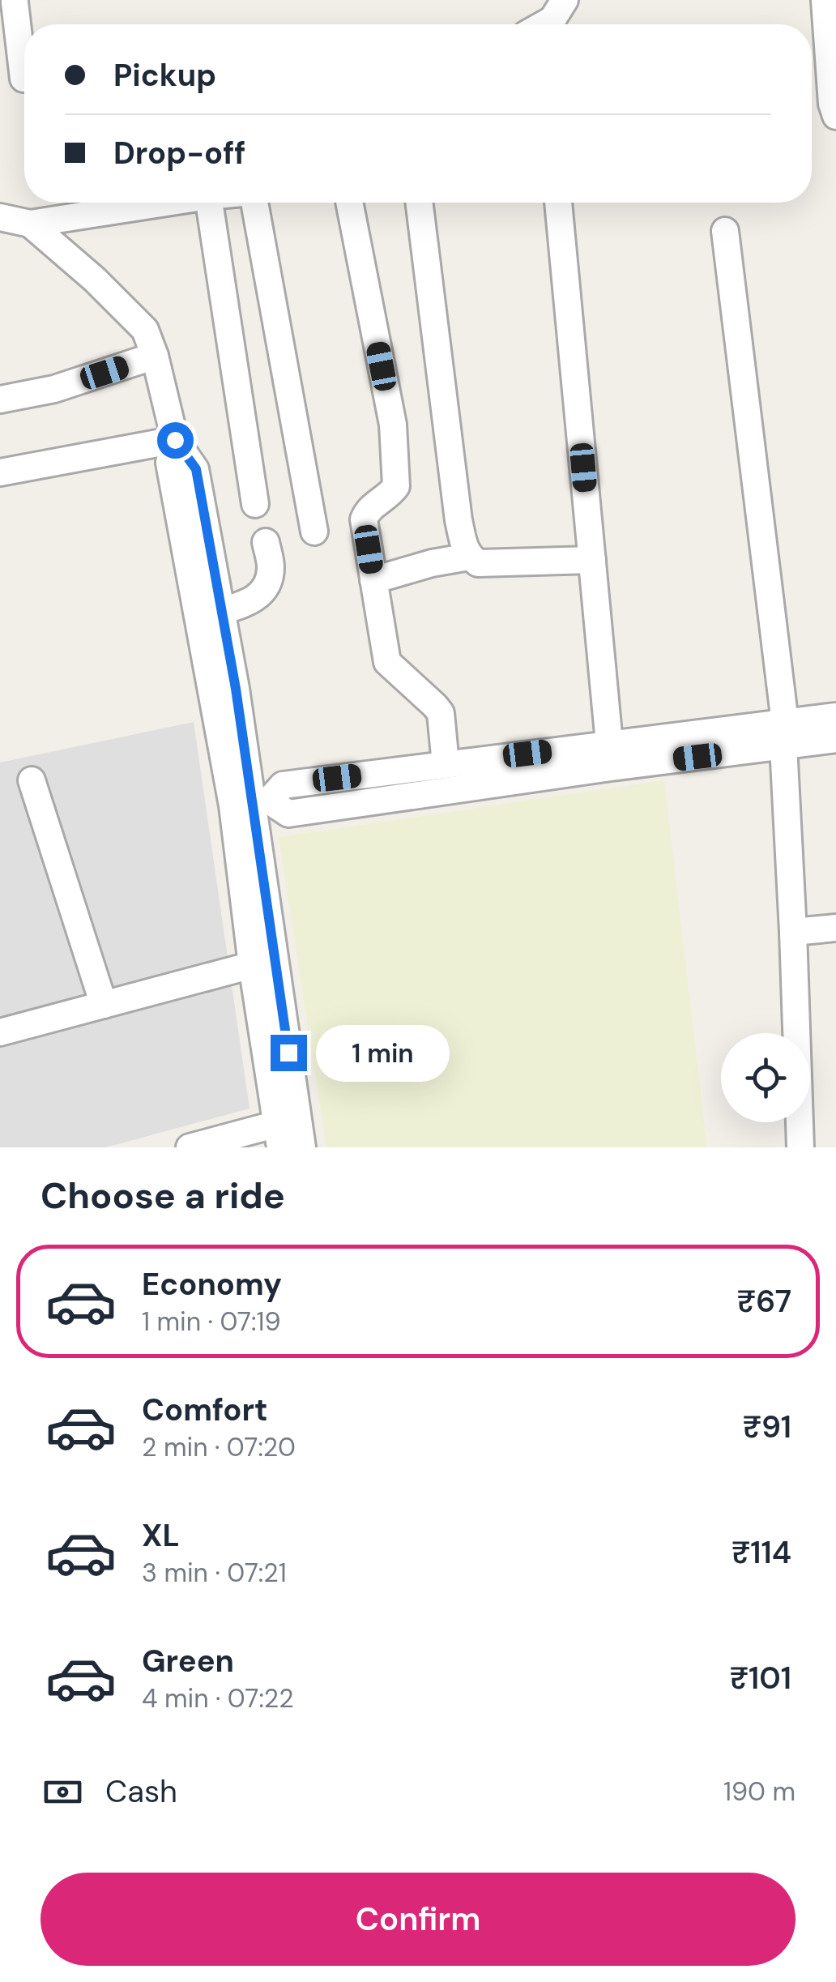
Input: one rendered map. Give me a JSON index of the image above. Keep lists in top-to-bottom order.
{
  "page": {
    "banner": ["Pickup", "Drop-off"],
    "bubble": "1 min",
    "heading": "Choose a ride",
    "list": [
      {
        "name": "Economy",
        "note": "1 min · 07:19",
        "value": "₹67"
      },
      {
        "name": "Comfort",
        "note": "2 min · 07:20",
        "value": "₹91"
      },
      {
        "name": "XL",
        "note": "3 min · 07:21",
        "value": "₹114"
      },
      {
        "name": "Green",
        "note": "4 min · 07:22",
        "value": "₹101"
      }
    ],
    "pay": ["Cash", "190 m"],
    "buttons": "Confirm"
  }
}
